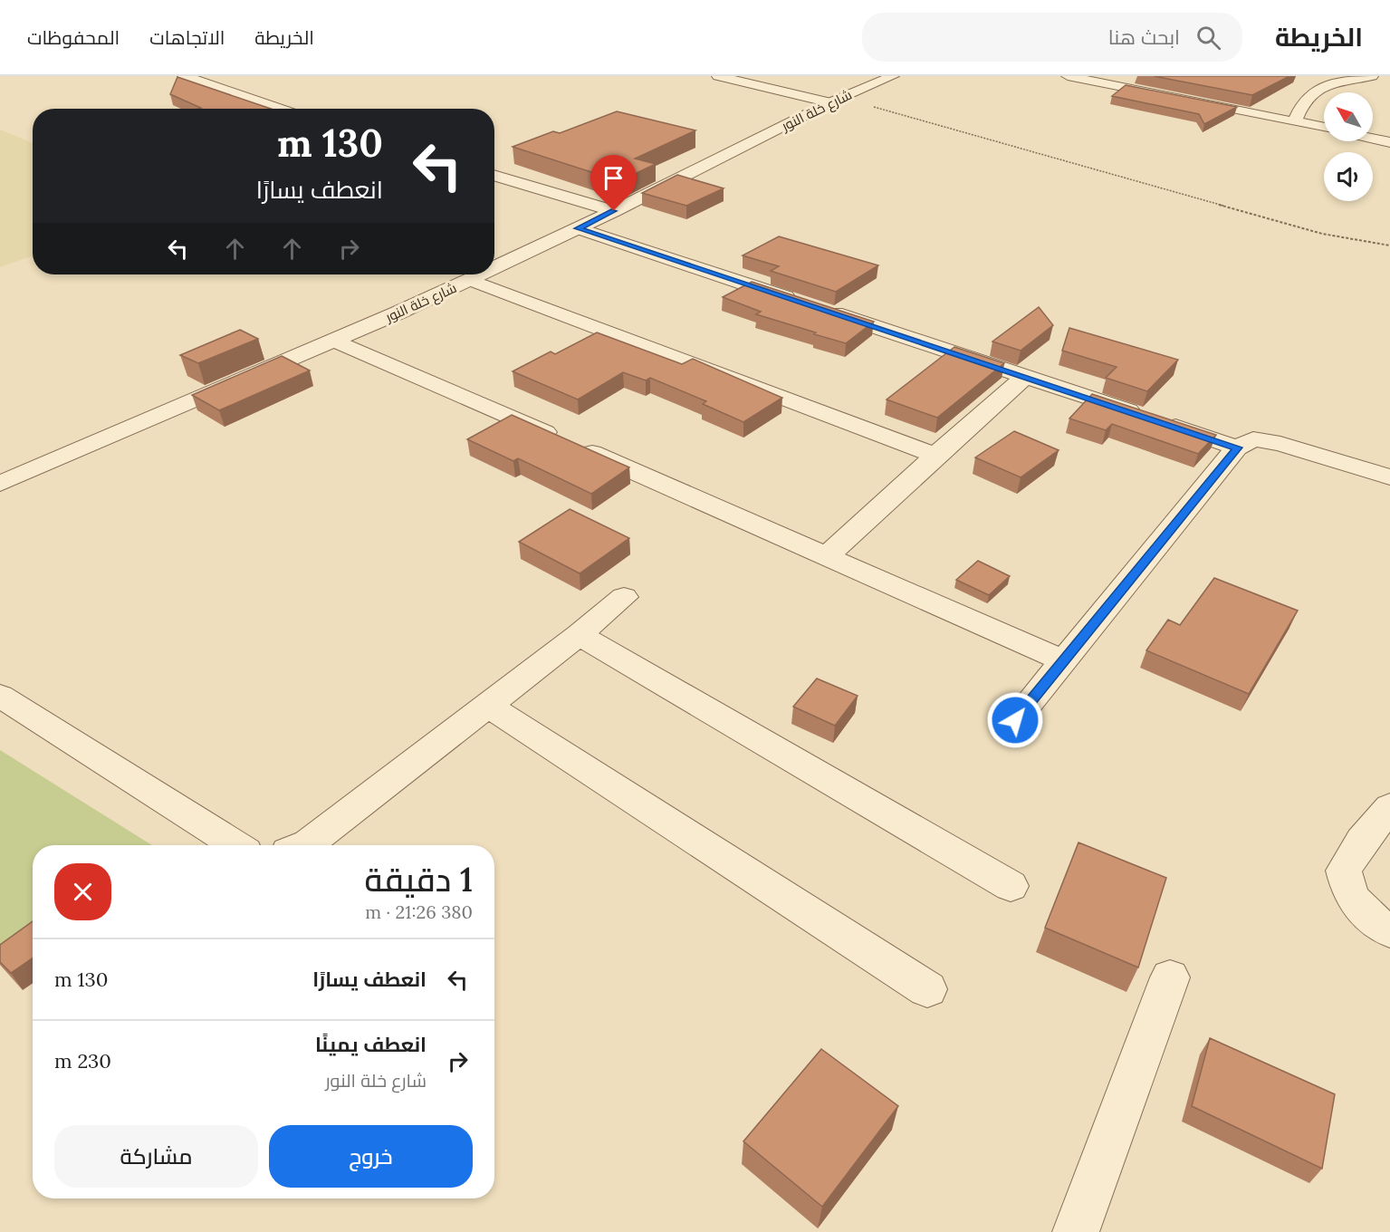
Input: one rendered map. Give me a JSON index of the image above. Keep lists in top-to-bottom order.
{
  "streets": {
    "street": ["شارع خلة النور"]
  },
  "north": "top left",
  "page": {
    "header": "الخريطة",
    "search": "ابحث هنا",
    "nav": ["الخريطة", "الاتجاهات", "المحفوظات"],
    "turn": ["130 m", "انعطف يسارًا"],
    "heading": ["1 دقيقة", "380 m · 21:26"],
    "list": [
      {
        "name": "انعطف يسارًا",
        "value": "130 m"
      },
      {
        "name": "انعطف يمينًا",
        "note": "شارع خلة النور",
        "value": "230 m"
      }
    ],
    "buttons": ["خروج", "مشاركة"]
  }
}
